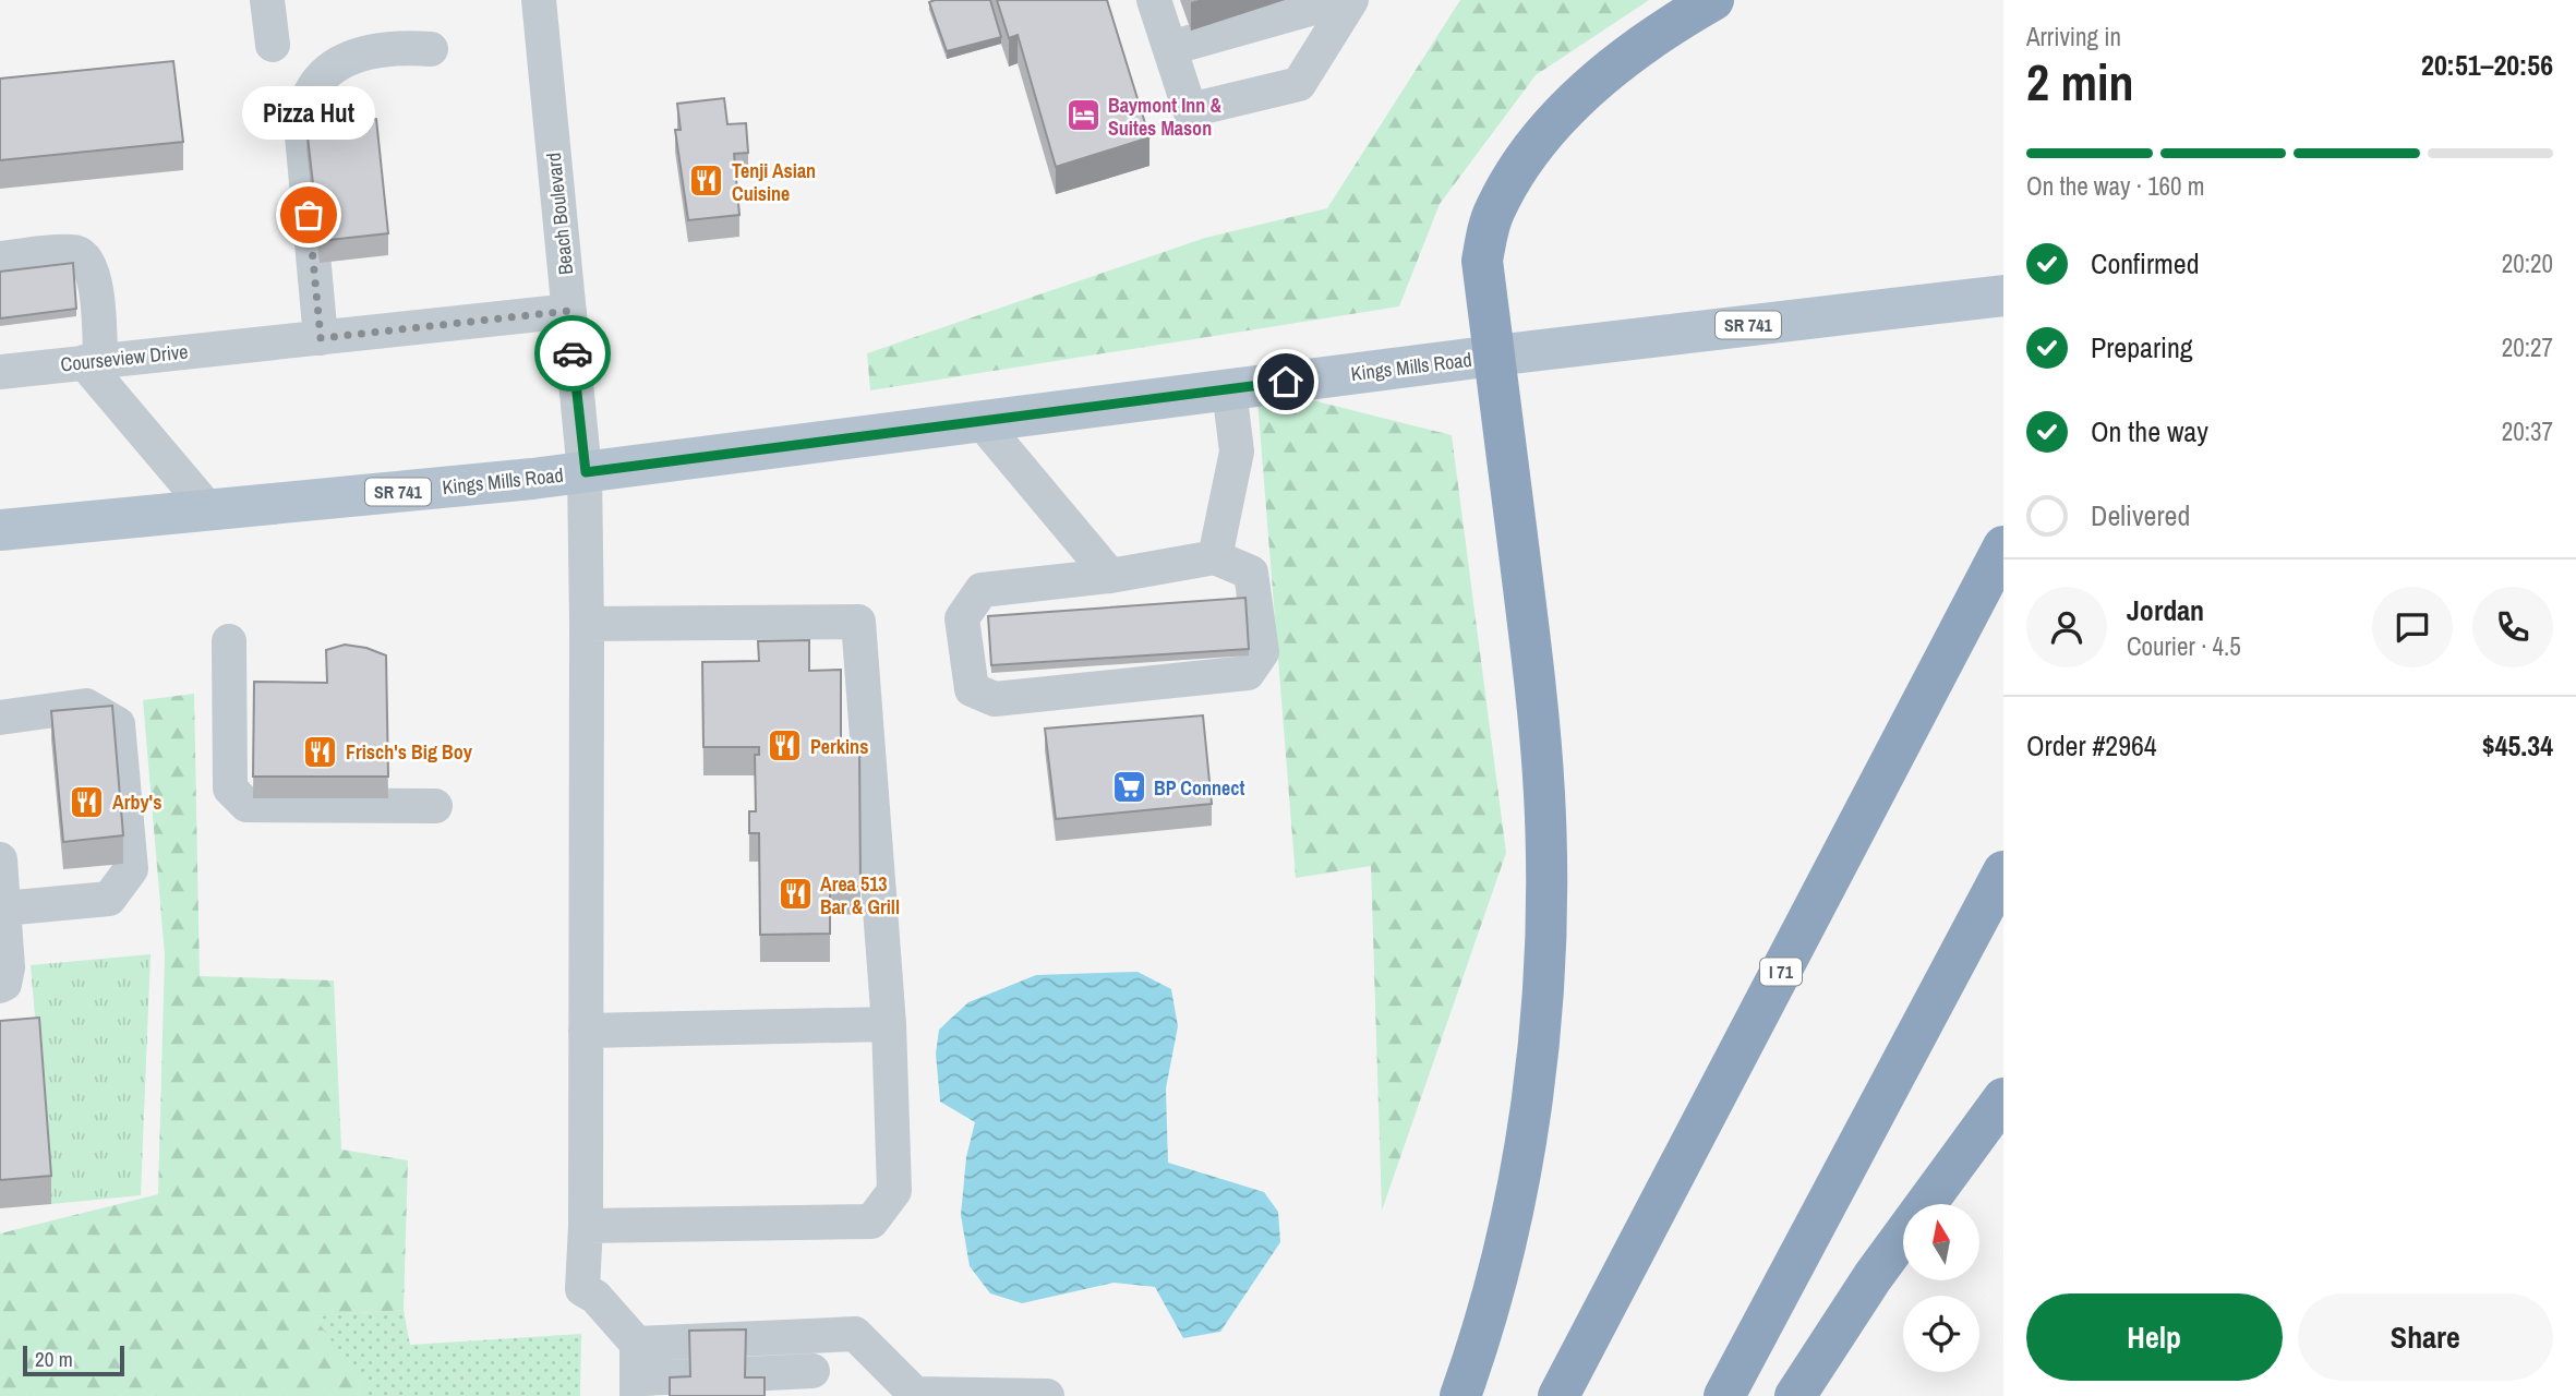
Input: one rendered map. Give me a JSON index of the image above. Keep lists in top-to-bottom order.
{
  "streets": {
    "highway": ["I 71"],
    "main road": ["SR 741", "Kings Mills Road"],
    "street": ["Beach Boulevard", "Courseview Drive"]
  },
  "crossings": [
    ["Beach Boulevard", "Courseview Drive"],
    ["Beach Boulevard", "Kings Mills Road"]
  ],
  "places": {
    "hotel": ["Baymont Inn & Suites Mason"],
    "restaurant": [
      "Tenji Asian Cuisine",
      "Perkins",
      "Frisch's Big Boy",
      "Arby's",
      "Area 513 Bar & Grill"
    ],
    "other": ["Pizza Hut"],
    "supermarket": ["BP Connect"]
  },
  "scale_bar": "20 m",
  "north": "top",
  "page": {
    "heading": ["2 min", "Arriving in", "20:51–20:56"],
    "panel": [
      "Jordan",
      "Courier · 4.5",
      "Order #2964",
      "$45.34"
    ],
    "bubble": "Pizza Hut",
    "bar": "On the way · 160 m",
    "list": [
      ["Confirmed", "20:20"],
      ["Preparing", "20:27"],
      ["On the way", "20:37"],
      "Delivered"
    ],
    "buttons": ["Help", "Share"],
    "scale": "20 m"
  }
}
